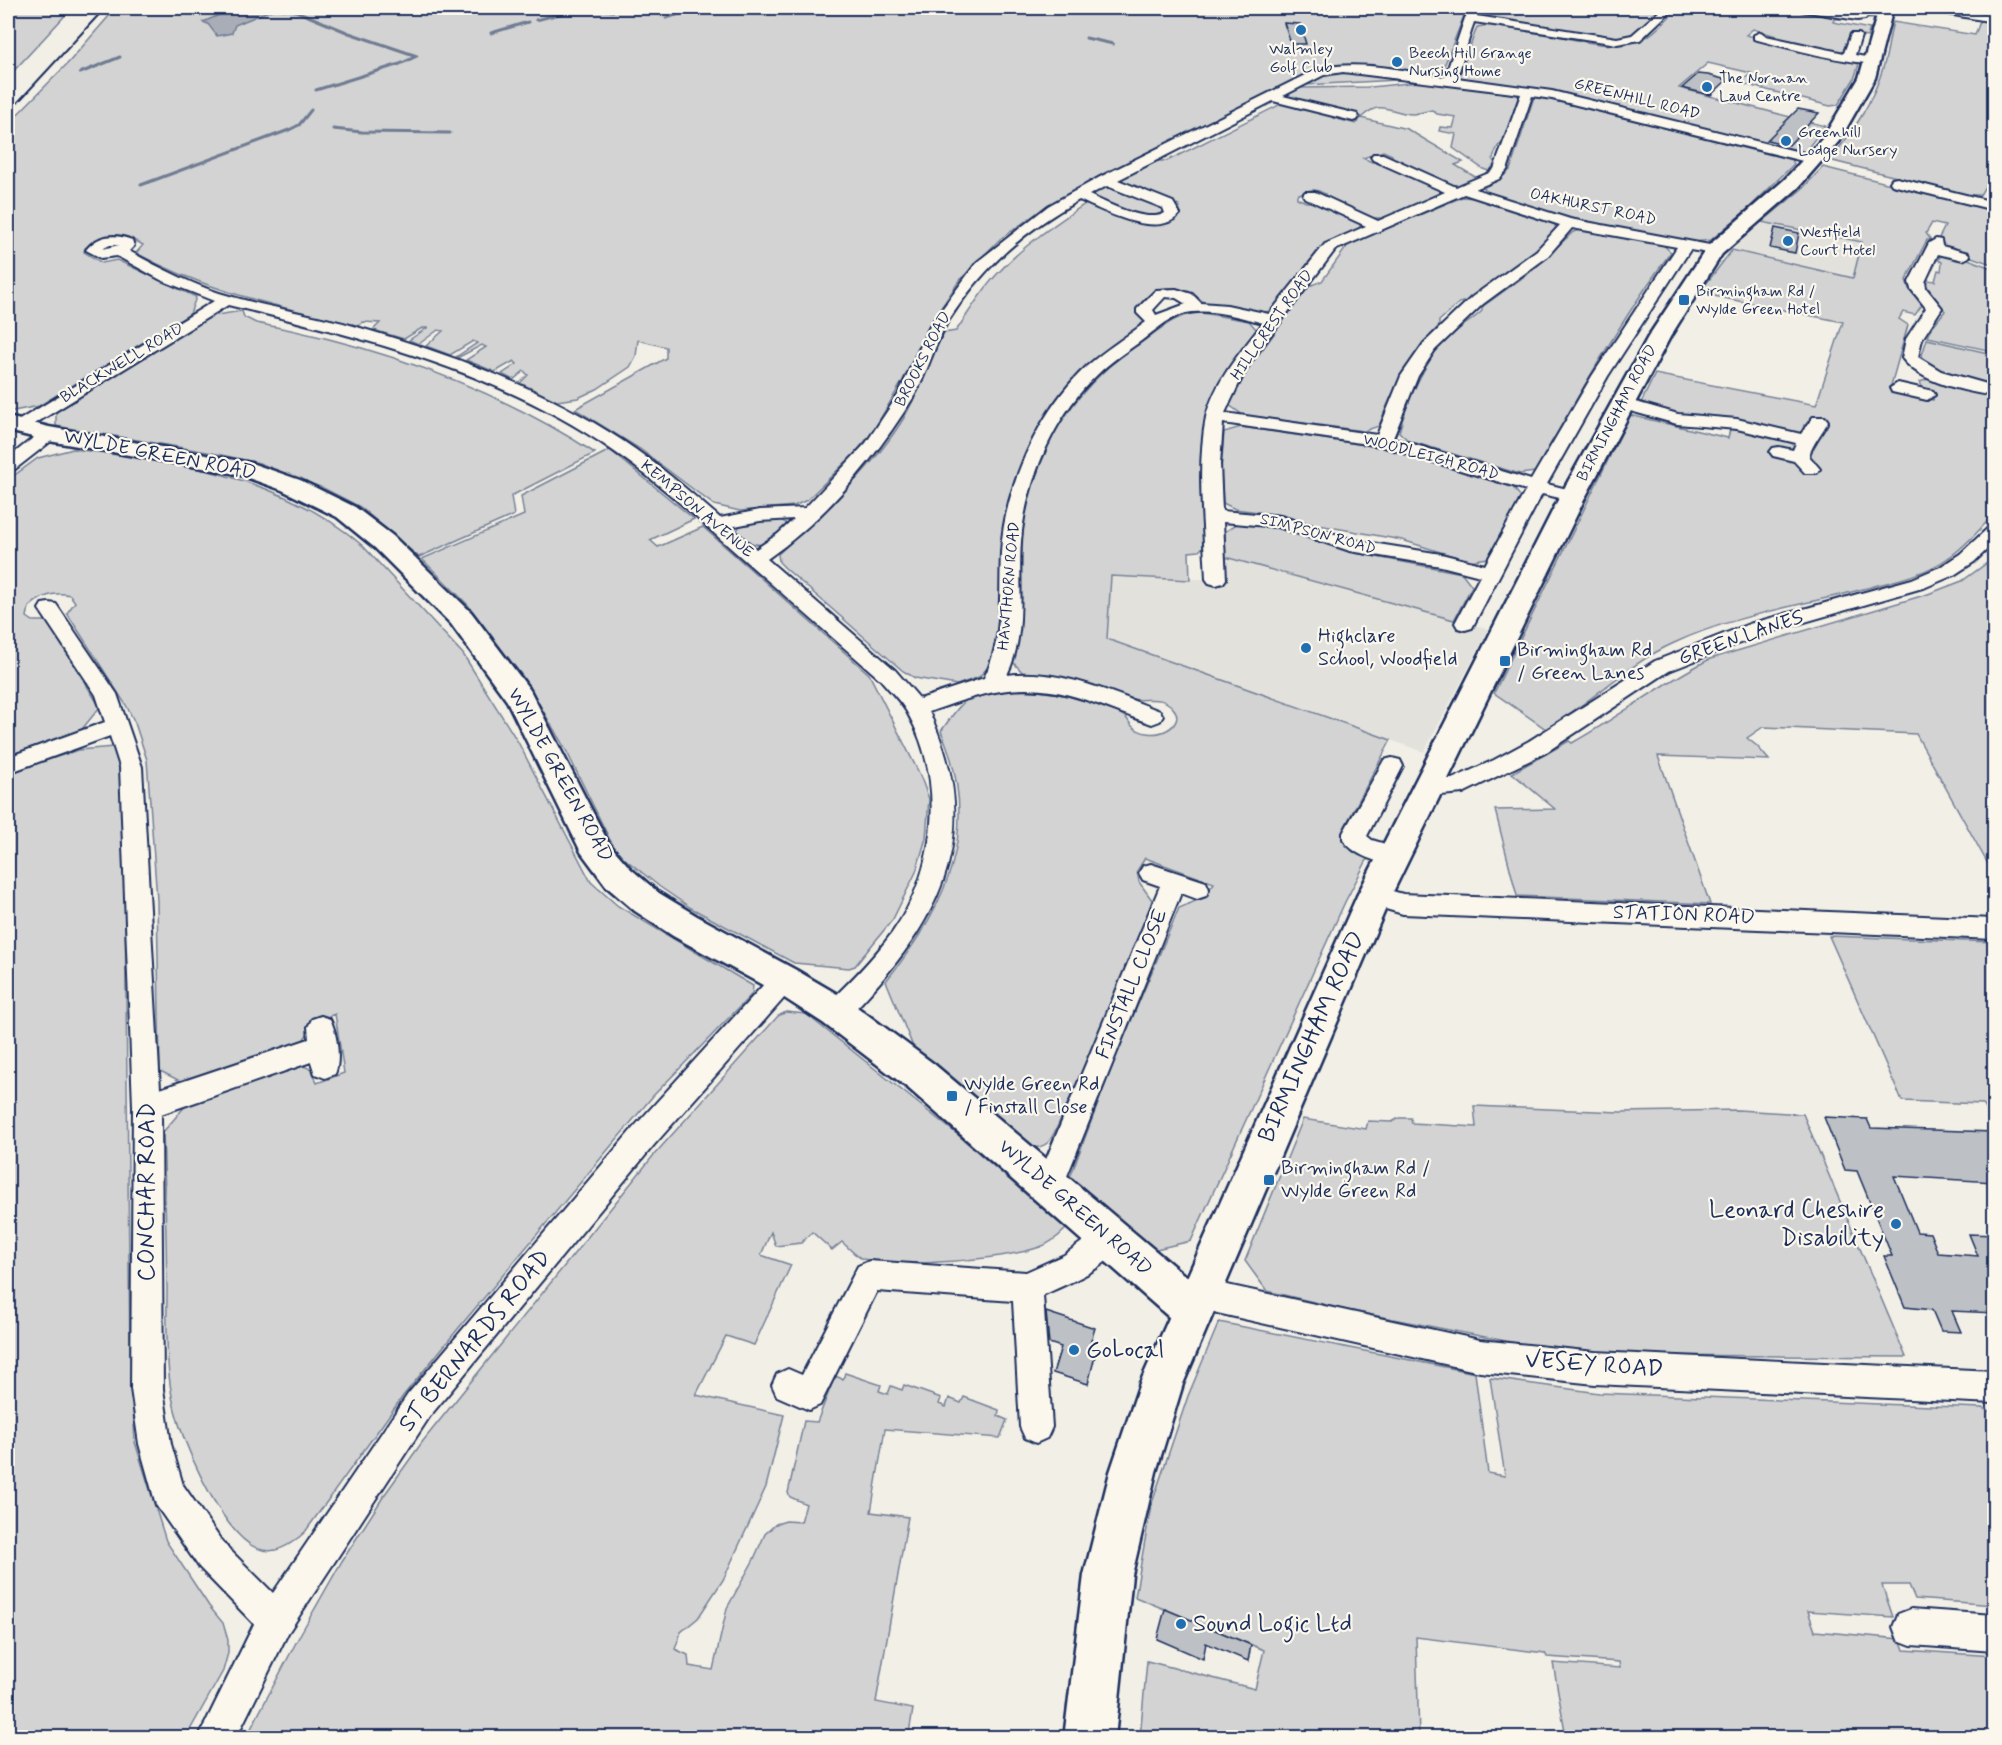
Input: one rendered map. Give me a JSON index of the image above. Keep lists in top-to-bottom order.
{
  "streets": {
    "main road": ["BIRMINGHAM ROAD", "WYLDE GREEN ROAD"],
    "street": [
      "GREENHILL ROAD",
      "OAKHURST ROAD",
      "HILLCREST ROAD",
      "BROOKS ROAD",
      "BLACKWELL ROAD",
      "WOODLEIGH ROAD",
      "KEMPSON AVENUE",
      "SIMPSON ROAD",
      "HAWTHORN ROAD",
      "GREEN LANES",
      "STATION ROAD",
      "FINSTALL CLOSE",
      "CONCHAR ROAD",
      "ST BERNARDS ROAD",
      "VESEY ROAD"
    ]
  },
  "crossings": [
    ["GREENHILL ROAD", "HILLCREST ROAD"],
    ["GREENHILL ROAD", "BROOKS ROAD"],
    ["GREENHILL ROAD", "BIRMINGHAM ROAD"],
    ["OAKHURST ROAD", "HILLCREST ROAD"],
    ["OAKHURST ROAD", "BIRMINGHAM ROAD"],
    ["HILLCREST ROAD", "WOODLEIGH ROAD"],
    ["HILLCREST ROAD", "SIMPSON ROAD"],
    ["HILLCREST ROAD", "HAWTHORN ROAD"],
    ["BROOKS ROAD", "KEMPSON AVENUE"],
    ["BLACKWELL ROAD", "WYLDE GREEN ROAD"],
    ["BLACKWELL ROAD", "KEMPSON AVENUE"],
    ["BIRMINGHAM ROAD", "WYLDE GREEN ROAD"],
    ["BIRMINGHAM ROAD", "WOODLEIGH ROAD"],
    ["BIRMINGHAM ROAD", "SIMPSON ROAD"],
    ["BIRMINGHAM ROAD", "GREEN LANES"],
    ["BIRMINGHAM ROAD", "STATION ROAD"],
    ["BIRMINGHAM ROAD", "VESEY ROAD"],
    ["WYLDE GREEN ROAD", "KEMPSON AVENUE"],
    ["WYLDE GREEN ROAD", "FINSTALL CLOSE"],
    ["WYLDE GREEN ROAD", "ST BERNARDS ROAD"],
    ["WYLDE GREEN ROAD", "VESEY ROAD"],
    ["CONCHAR ROAD", "ST BERNARDS ROAD"]
  ],
  "places": {
    "other": [
      "Walmley Golf Club",
      "Beech Hill Grange Nursing Home",
      "The Norman Laud Centre",
      "Greenhill Lodge Nursery",
      "Westfield Court Hotel",
      "Highclare School, Woodfield",
      "Leonard Cheshire Disability",
      "GoLocal",
      "Sound Logic Ltd"
    ],
    "transit": [
      "Birmingham Rd / Wylde Green Hotel",
      "Birmingham Rd / Green Lanes",
      "Wylde Green Rd / Finstall Close",
      "Birmingham Rd / Wylde Green Rd"
    ]
  }
}
